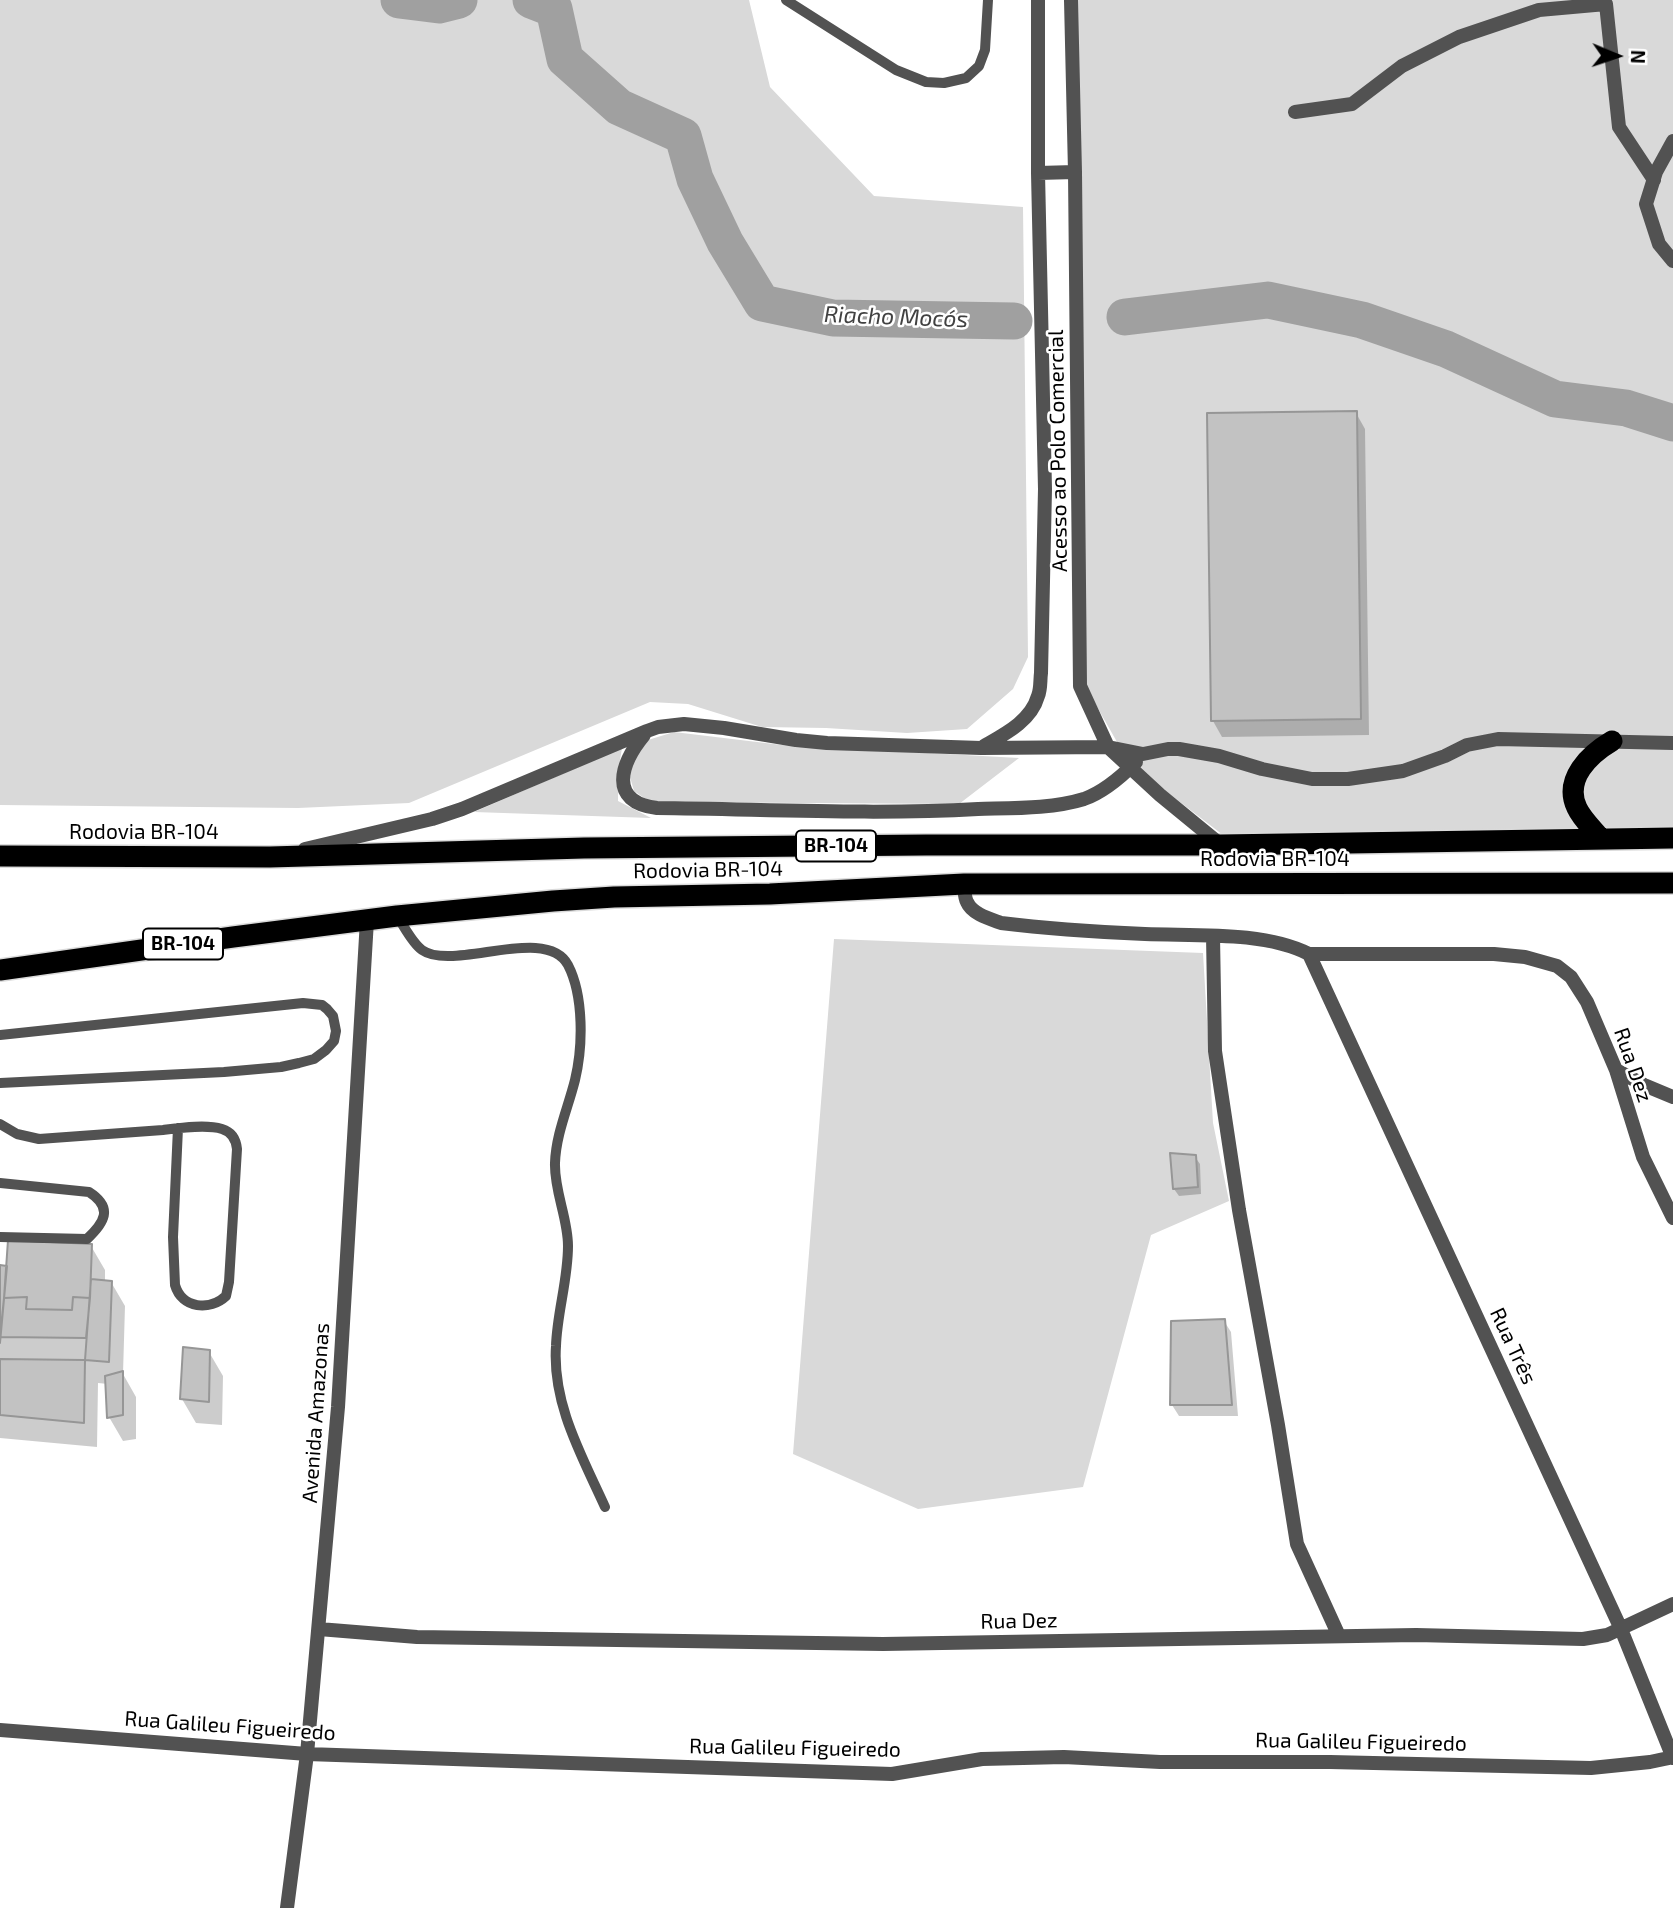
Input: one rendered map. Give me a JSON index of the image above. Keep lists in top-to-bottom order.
{
  "streets": {
    "highway": ["Rodovia BR-104", "BR-104"],
    "street": [
      "Acesso ao Polo Comercial",
      "Rua Dez",
      "Rua Três",
      "Avenida Amazonas",
      "Rua Galileu Figueiredo"
    ]
  },
  "crossings": [
    ["Acesso ao Polo Comercial", "Rodovia BR-104"],
    ["Rodovia BR-104", "Avenida Amazonas"],
    ["Rua Dez", "Rua Três"],
    ["Rua Dez", "Avenida Amazonas"],
    ["Rua Três", "Rua Galileu Figueiredo"],
    ["Avenida Amazonas", "Rua Galileu Figueiredo"]
  ],
  "water": ["Riacho Mocós"],
  "north": "right"
}
